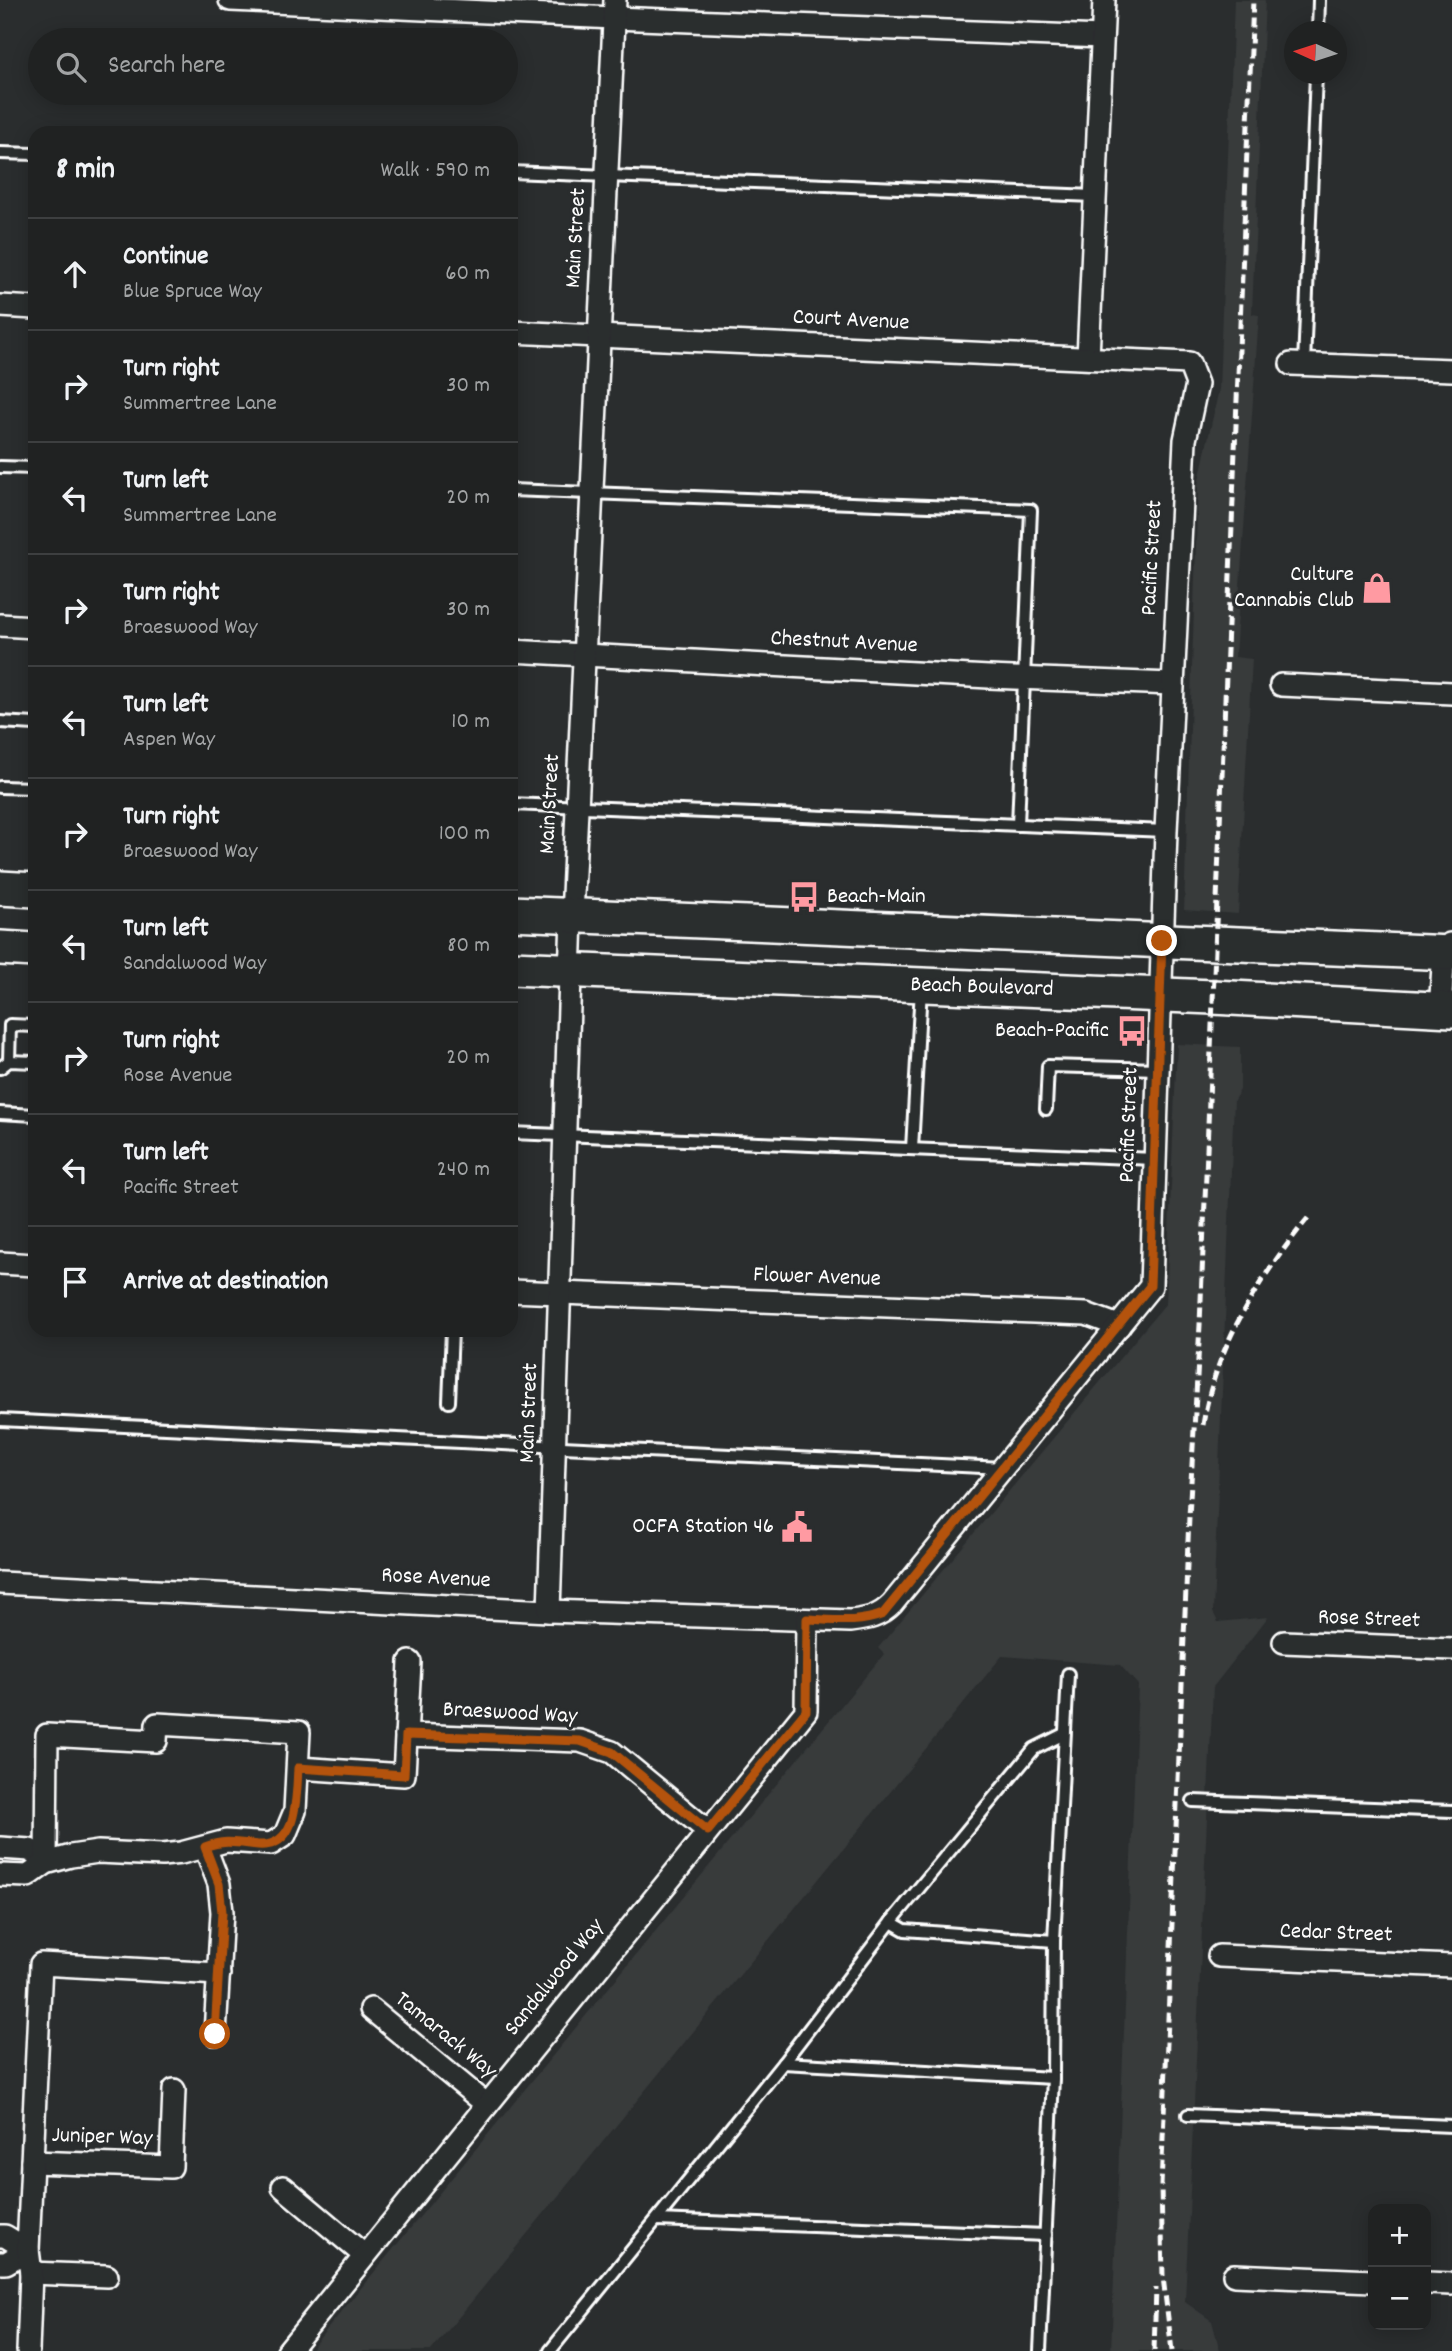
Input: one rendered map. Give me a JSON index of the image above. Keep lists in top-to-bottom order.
{
  "streets": {
    "main road": ["Beach Boulevard"],
    "street": [
      "Main Street",
      "Court Avenue",
      "Pacific Street",
      "Chestnut Avenue",
      "Flower Avenue",
      "Rose Avenue",
      "Rose Street",
      "Braeswood Way",
      "Cedar Street",
      "Sandalwood Way",
      "Tamarack Way",
      "Juniper Way"
    ]
  },
  "crossings": [
    ["Main Street", "Court Avenue"],
    ["Main Street", "Chestnut Avenue"],
    ["Main Street", "Beach Boulevard"],
    ["Main Street", "Flower Avenue"],
    ["Main Street", "Rose Avenue"],
    ["Court Avenue", "Pacific Street"],
    ["Pacific Street", "Chestnut Avenue"],
    ["Pacific Street", "Beach Boulevard"],
    ["Pacific Street", "Flower Avenue"],
    ["Pacific Street", "Rose Avenue"],
    ["Rose Avenue", "Sandalwood Way"],
    ["Braeswood Way", "Sandalwood Way"],
    ["Sandalwood Way", "Tamarack Way"]
  ],
  "places": {
    "shop": ["Culture Cannabis Club"],
    "bus stop": ["Beach-Main", "Beach-Pacific"],
    "public building": ["OCFA Station 46"]
  },
  "north": "left",
  "page": {
    "search": "Search here",
    "heading": ["8 min", "Walk · 590 m"],
    "list": [
      ["Continue", "Blue Spruce Way", "60 m"],
      ["Turn right", "Summertree Lane", "30 m"],
      ["Turn left", "Summertree Lane", "20 m"],
      ["Turn right", "Braeswood Way", "30 m"],
      ["Turn left", "Aspen Way", "10 m"],
      ["Turn right", "Braeswood Way", "100 m"],
      ["Turn left", "Sandalwood Way", "80 m"],
      ["Turn right", "Rose Avenue", "20 m"],
      ["Turn left", "Pacific Street", "240 m"],
      "Arrive at destination"
    ],
    "map_buttons": ["+", "−"]
  }
}
